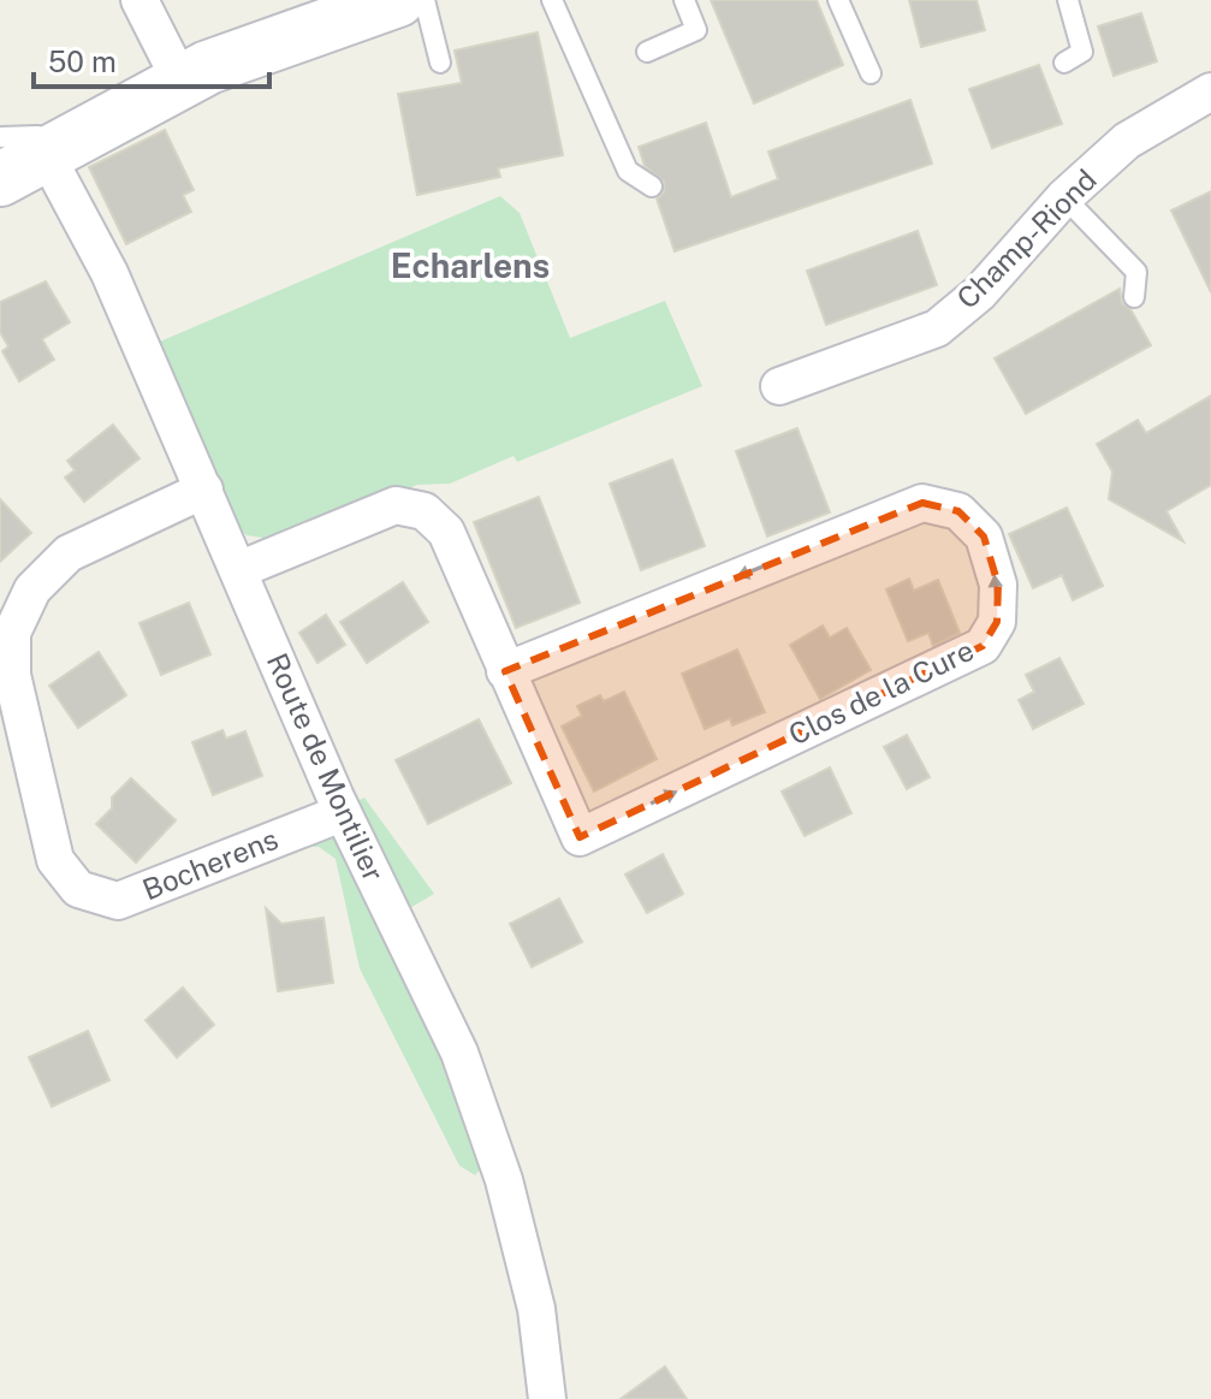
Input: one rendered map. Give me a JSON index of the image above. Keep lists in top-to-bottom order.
{
  "streets": {
    "street": [
      "Champ-Riond",
      "Clos de la Cure",
      "Route de Montilier",
      "Bocherens"
    ]
  },
  "crossings": [
    ["Clos de la Cure", "Route de Montilier"],
    ["Route de Montilier", "Bocherens"]
  ],
  "districts": ["Echarlens"],
  "scale_bar": "50 m"
}
